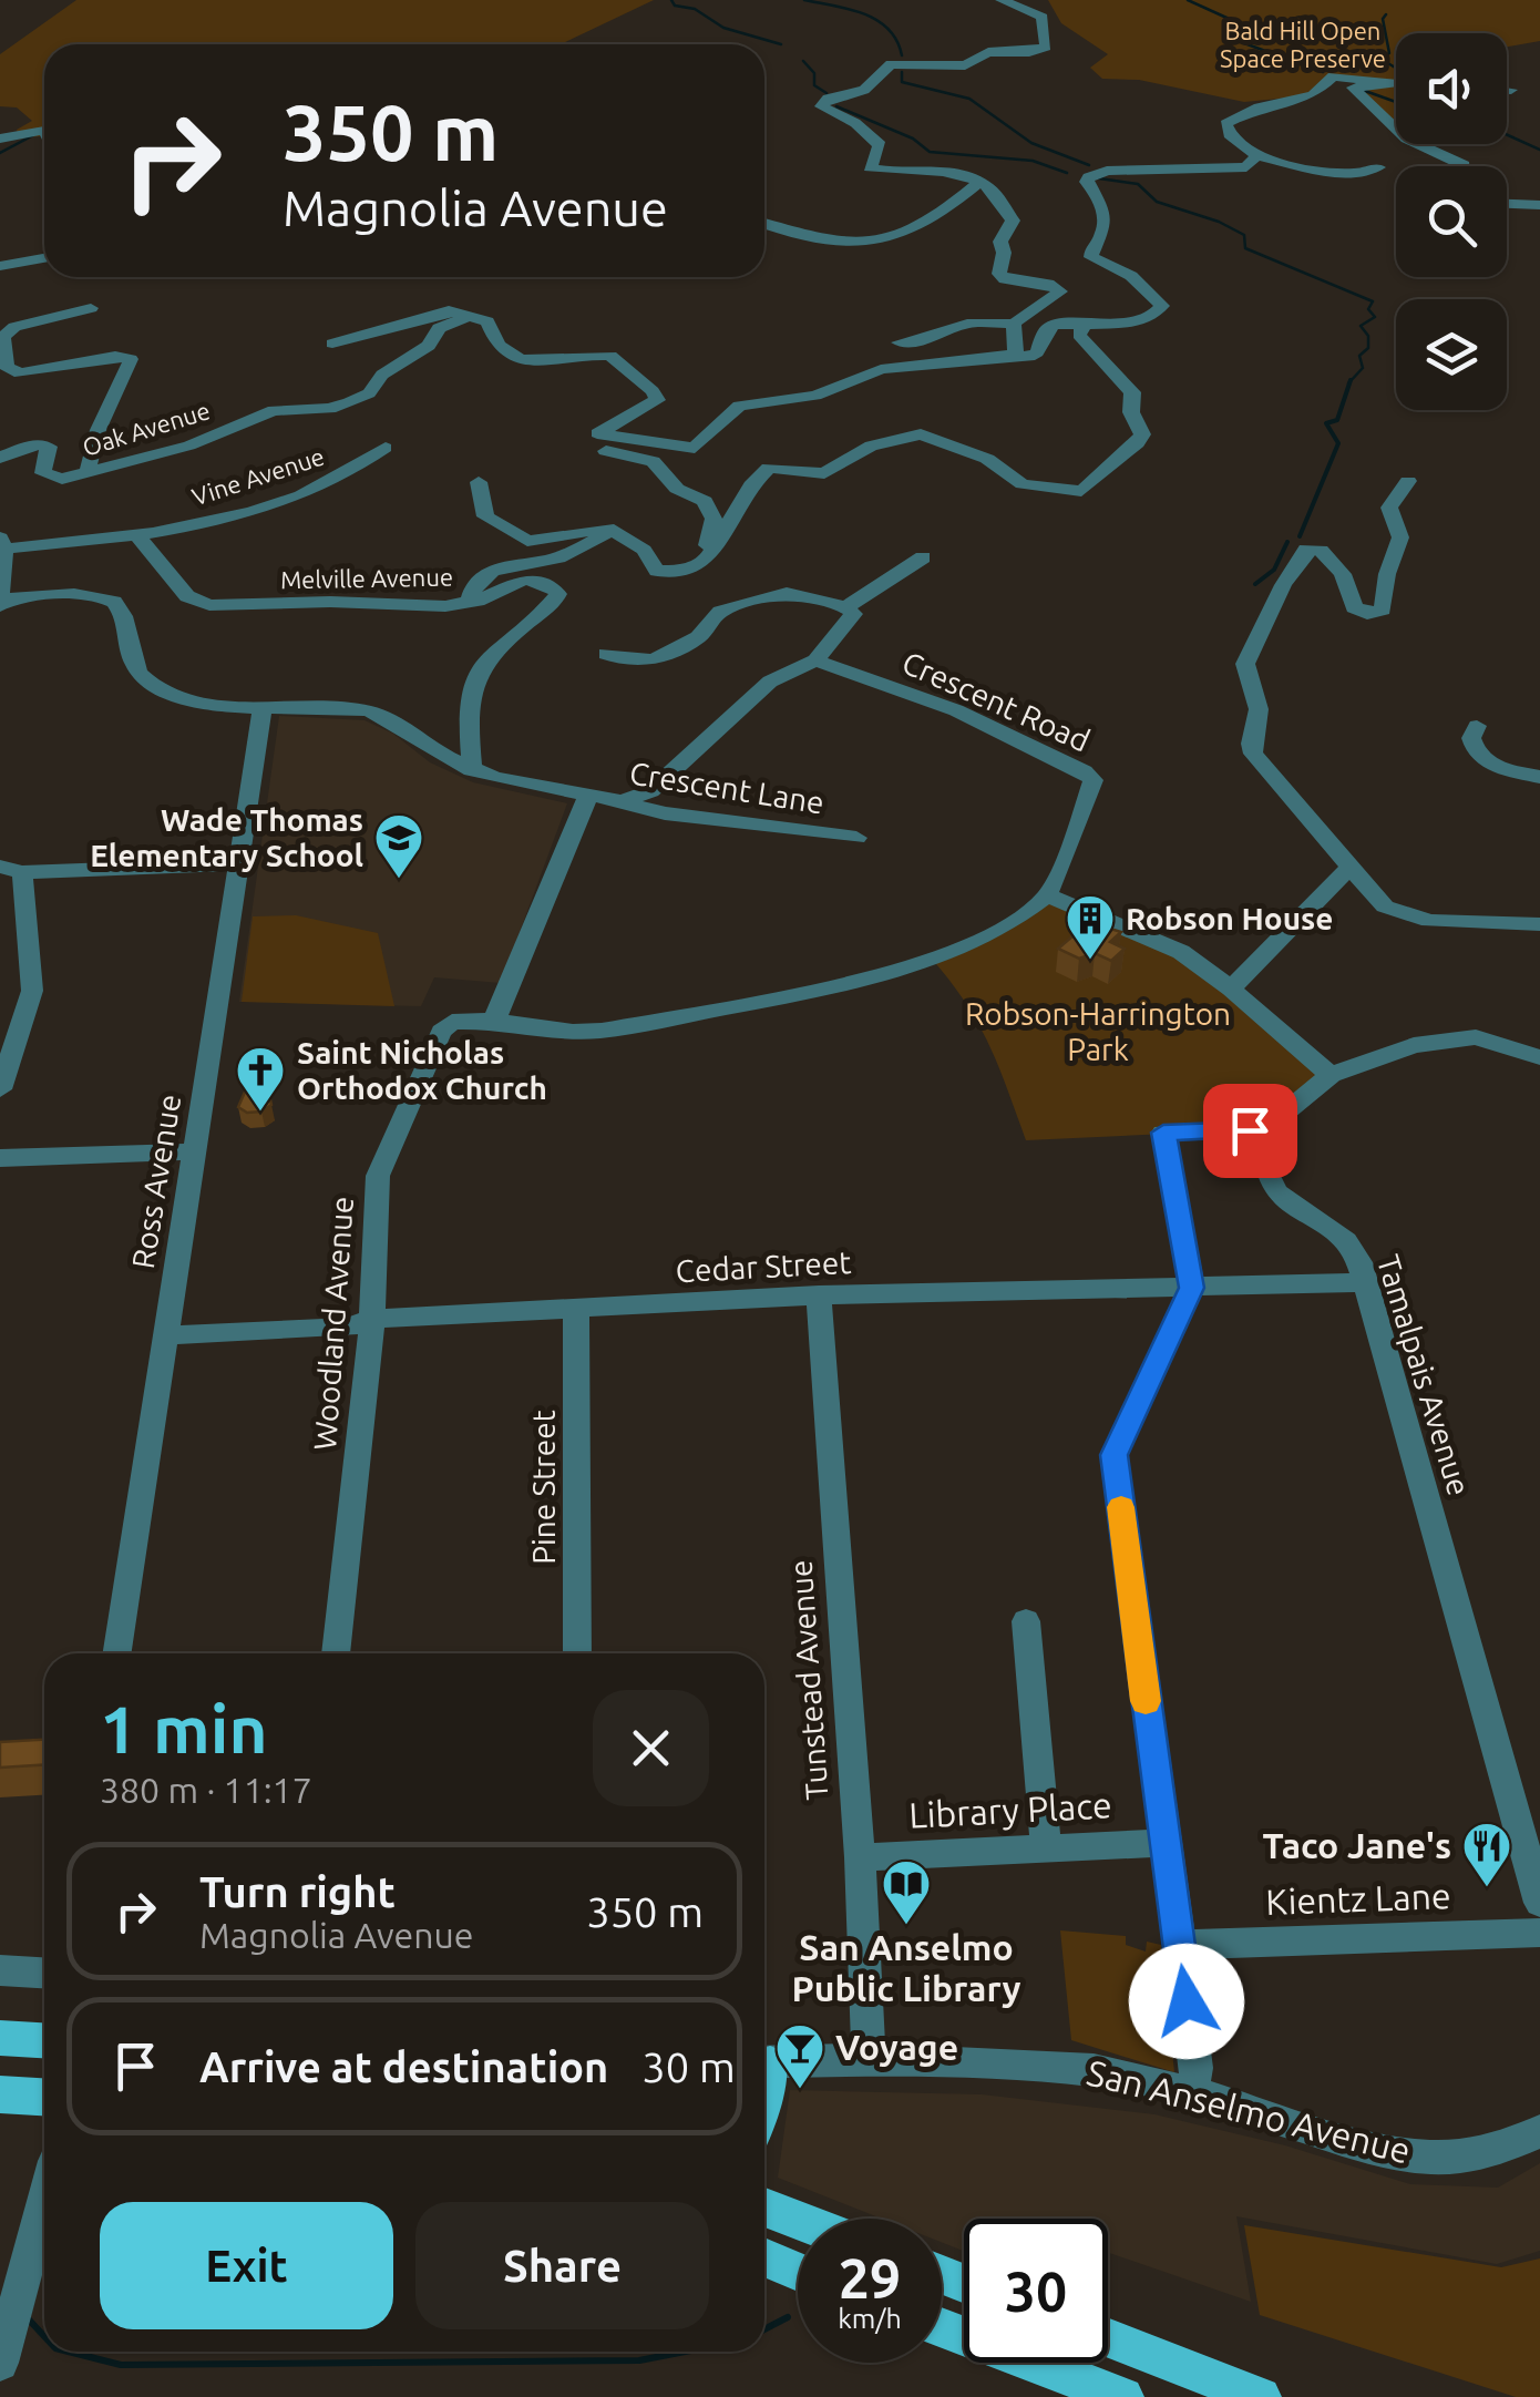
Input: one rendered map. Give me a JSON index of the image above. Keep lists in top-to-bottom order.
{
  "streets": {
    "street": [
      "Oak Avenue",
      "Vine Avenue",
      "Melville Avenue",
      "Crescent Road",
      "Crescent Lane",
      "Ross Avenue",
      "Cedar Street",
      "Woodland Avenue",
      "Tamalpais Avenue",
      "Pine Street",
      "Tunstead Avenue",
      "Library Place",
      "Kientz Lane",
      "San Anselmo Avenue"
    ]
  },
  "crossings": [
    ["Vine Avenue", "Melville Avenue"],
    ["Crescent Lane", "Ross Avenue"],
    ["Ross Avenue", "Cedar Street"],
    ["Cedar Street", "Woodland Avenue"],
    ["Cedar Street", "Tamalpais Avenue"],
    ["Cedar Street", "Pine Street"],
    ["Cedar Street", "Tunstead Avenue"],
    ["Tunstead Avenue", "Library Place"],
    ["Tunstead Avenue", "San Anselmo Avenue"]
  ],
  "parks": ["Bald Hill Open Space Preserve", "Robson-Harrington Park"],
  "places": {
    "school or university": ["Wade Thomas Elementary School"],
    "building": ["Robson House"],
    "church": ["Saint Nicholas Orthodox Church"],
    "restaurant": ["Taco Jane's"],
    "library": ["San Anselmo Public Library"],
    "bar": ["Voyage"]
  },
  "page": {
    "turn": ["350 m", "Magnolia Avenue"],
    "heading": ["1 min", "380 m · 11:17"],
    "list": [
      {
        "name": "Turn right",
        "note": "Magnolia Avenue",
        "value": "350 m"
      },
      {
        "name": "Arrive at destination",
        "value": "30 m"
      }
    ],
    "buttons": ["Exit", "Share"],
    "speed": "29 km/h",
    "limit": "30"
  }
}
